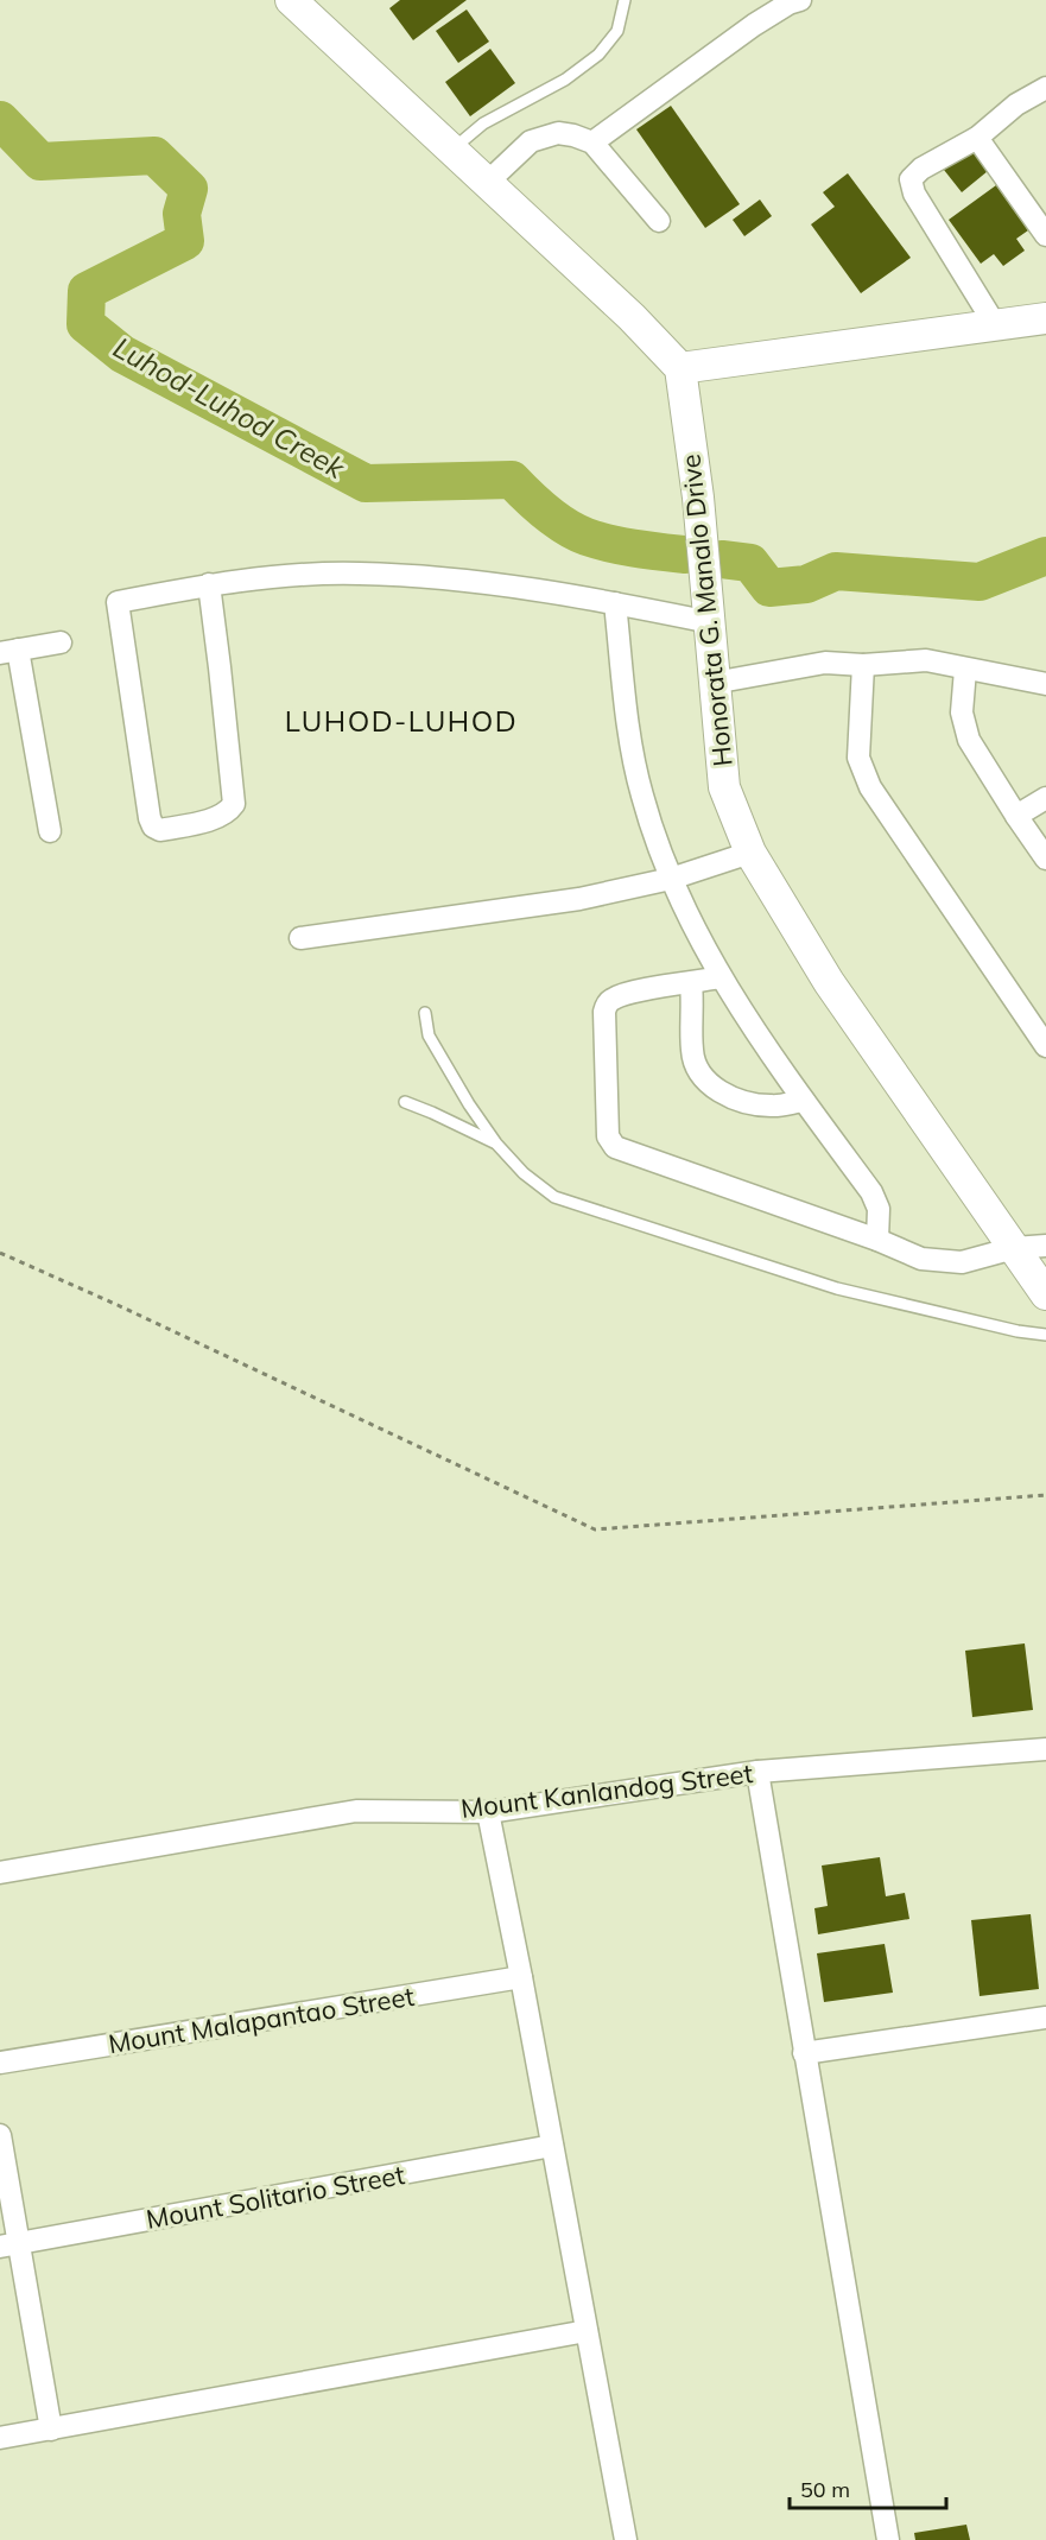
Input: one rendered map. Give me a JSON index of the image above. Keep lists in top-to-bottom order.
{
  "streets": {
    "street": [
      "Honorata G. Manalo Drive",
      "Mount Kanlandog Street",
      "Mount Malapantao Street",
      "Mount Solitario Street"
    ]
  },
  "districts": ["LUHOD-LUHOD"],
  "water": ["Luhod-Luhod Creek"],
  "scale_bar": "50 m"
}
